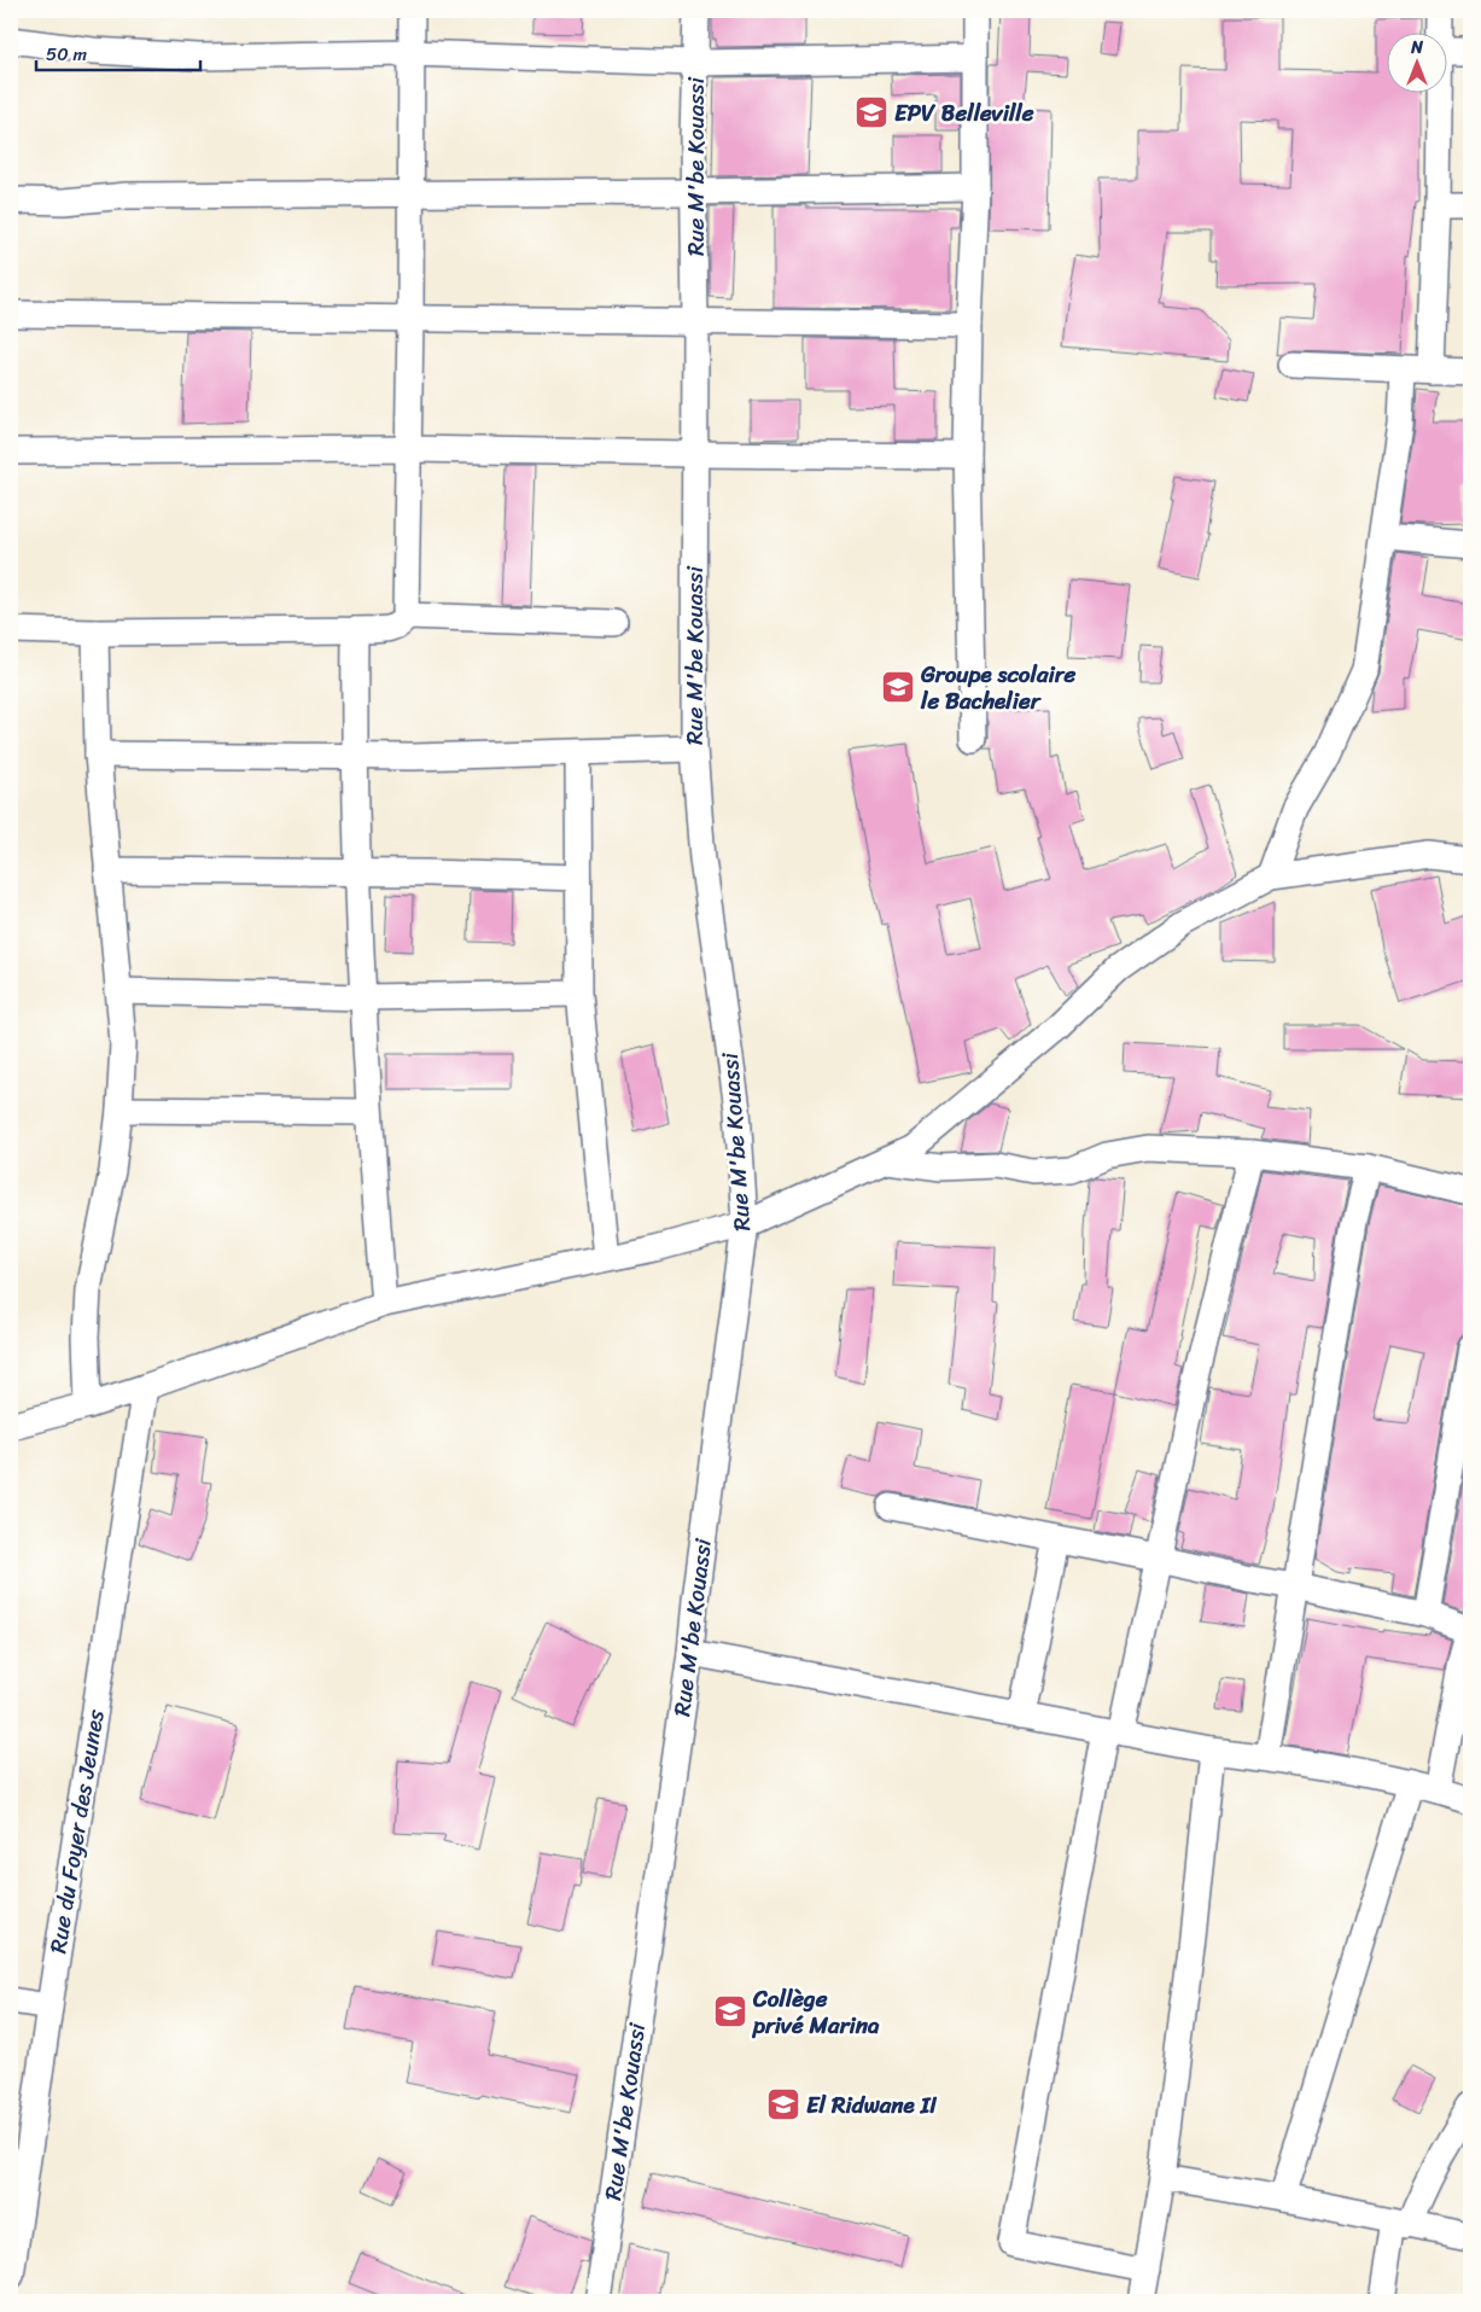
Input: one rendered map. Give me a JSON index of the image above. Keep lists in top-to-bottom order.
{
  "streets": {
    "street": ["Rue M'be Kouassi", "Rue du Foyer des Jeunes"]
  },
  "places": {
    "school or university": [
      "EPV Belleville",
      "Groupe scolaire le Bachelier",
      "Collège privé Marina",
      "El Ridwane II"
    ]
  },
  "scale_bar": "50 m",
  "north": "top"
}
